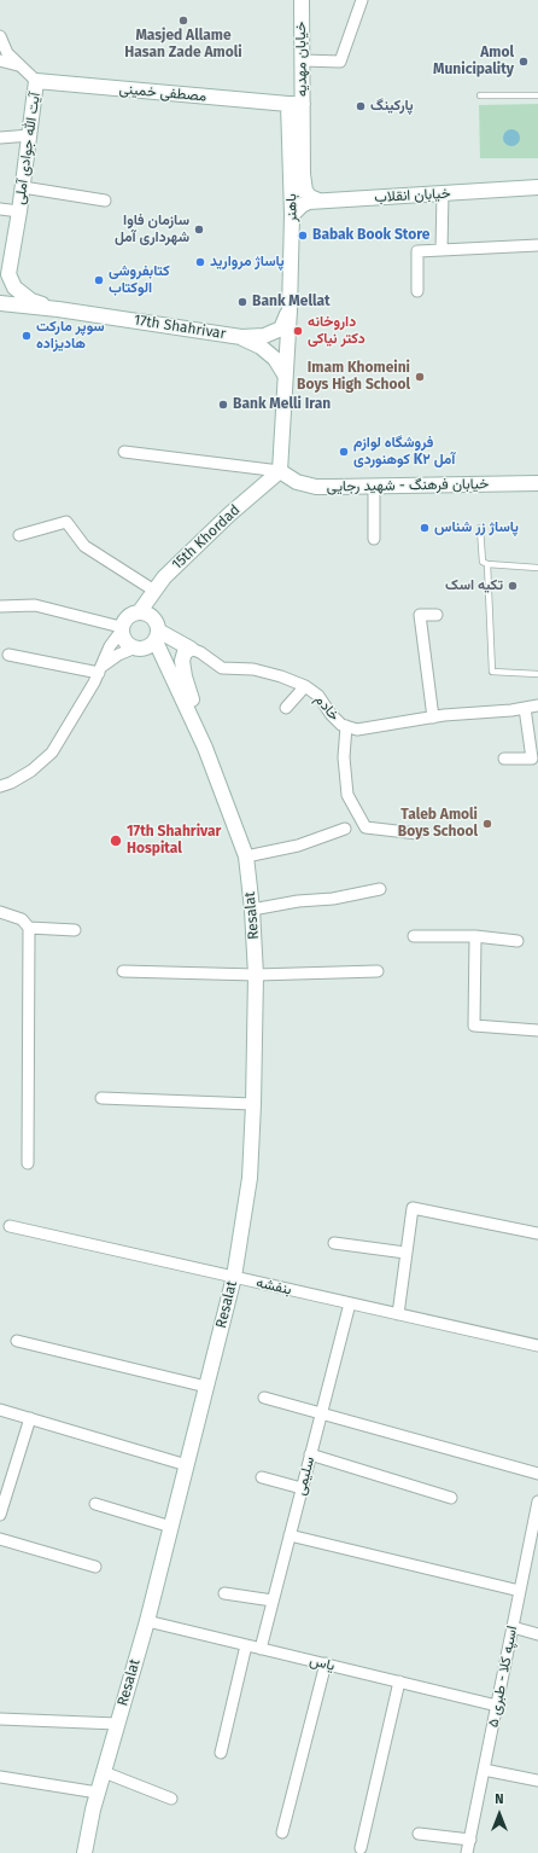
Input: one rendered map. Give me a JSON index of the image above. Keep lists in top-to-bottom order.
{
  "streets": {
    "main road": [
      "خیابان مهدیه",
      "مصطفی خمینی",
      "آیت الله جوادی آملی",
      "خیابان انقلاب",
      "باهنر",
      "17th Shahrivar",
      "خیابان فرهنگ - شهید رجایی",
      "15th Khordad",
      "خادم",
      "Resalat"
    ],
    "street": [
      "بنفشه",
      "سلیمی",
      "یاس",
      "اسپه کلا - طبری ۵"
    ]
  },
  "crossings": [
    ["خیابان مهدیه", "مصطفی خمینی"],
    ["خیابان مهدیه", "باهنر"],
    ["مصطفی خمینی", "آیت الله جوادی آملی"],
    ["مصطفی خمینی", "باهنر"],
    ["آیت الله جوادی آملی", "17th Shahrivar"],
    ["خیابان انقلاب", "باهنر"],
    ["باهنر", "17th Shahrivar"],
    ["باهنر", "خیابان فرهنگ - شهید رجایی"],
    ["باهنر", "15th Khordad"],
    ["خیابان فرهنگ - شهید رجایی", "15th Khordad"],
    ["15th Khordad", "خادم"],
    ["15th Khordad", "Resalat"],
    ["خادم", "Resalat"],
    ["Resalat", "بنفشه"],
    ["Resalat", "یاس"],
    ["بنفشه", "سلیمی"],
    ["سلیمی", "یاس"],
    ["یاس", "اسپه کلا - طبری ۵"]
  ],
  "places": [
    "Masjed Allame Hasan Zade Amoli",
    "Amol Municipality",
    "پارکینگ",
    "سازمان فاوا شهرداری آمل",
    "Babak Book Store",
    "پاساژ مروارید",
    "کتابفروشی الوکتاب",
    "Bank Mellat",
    "داروخانه دکتر نیاکی",
    "سوپر مارکت هادیزاده",
    "Imam Khomeini Boys High School",
    "Bank Melli Iran",
    "فروشگاه لوازم کوهنوردی K۲ آمل",
    "پاساژ زر شناس",
    "تکیه اسک",
    "Taleb Amoli Boys School",
    "17th Shahrivar Hospital"
  ],
  "north": "top"
}
